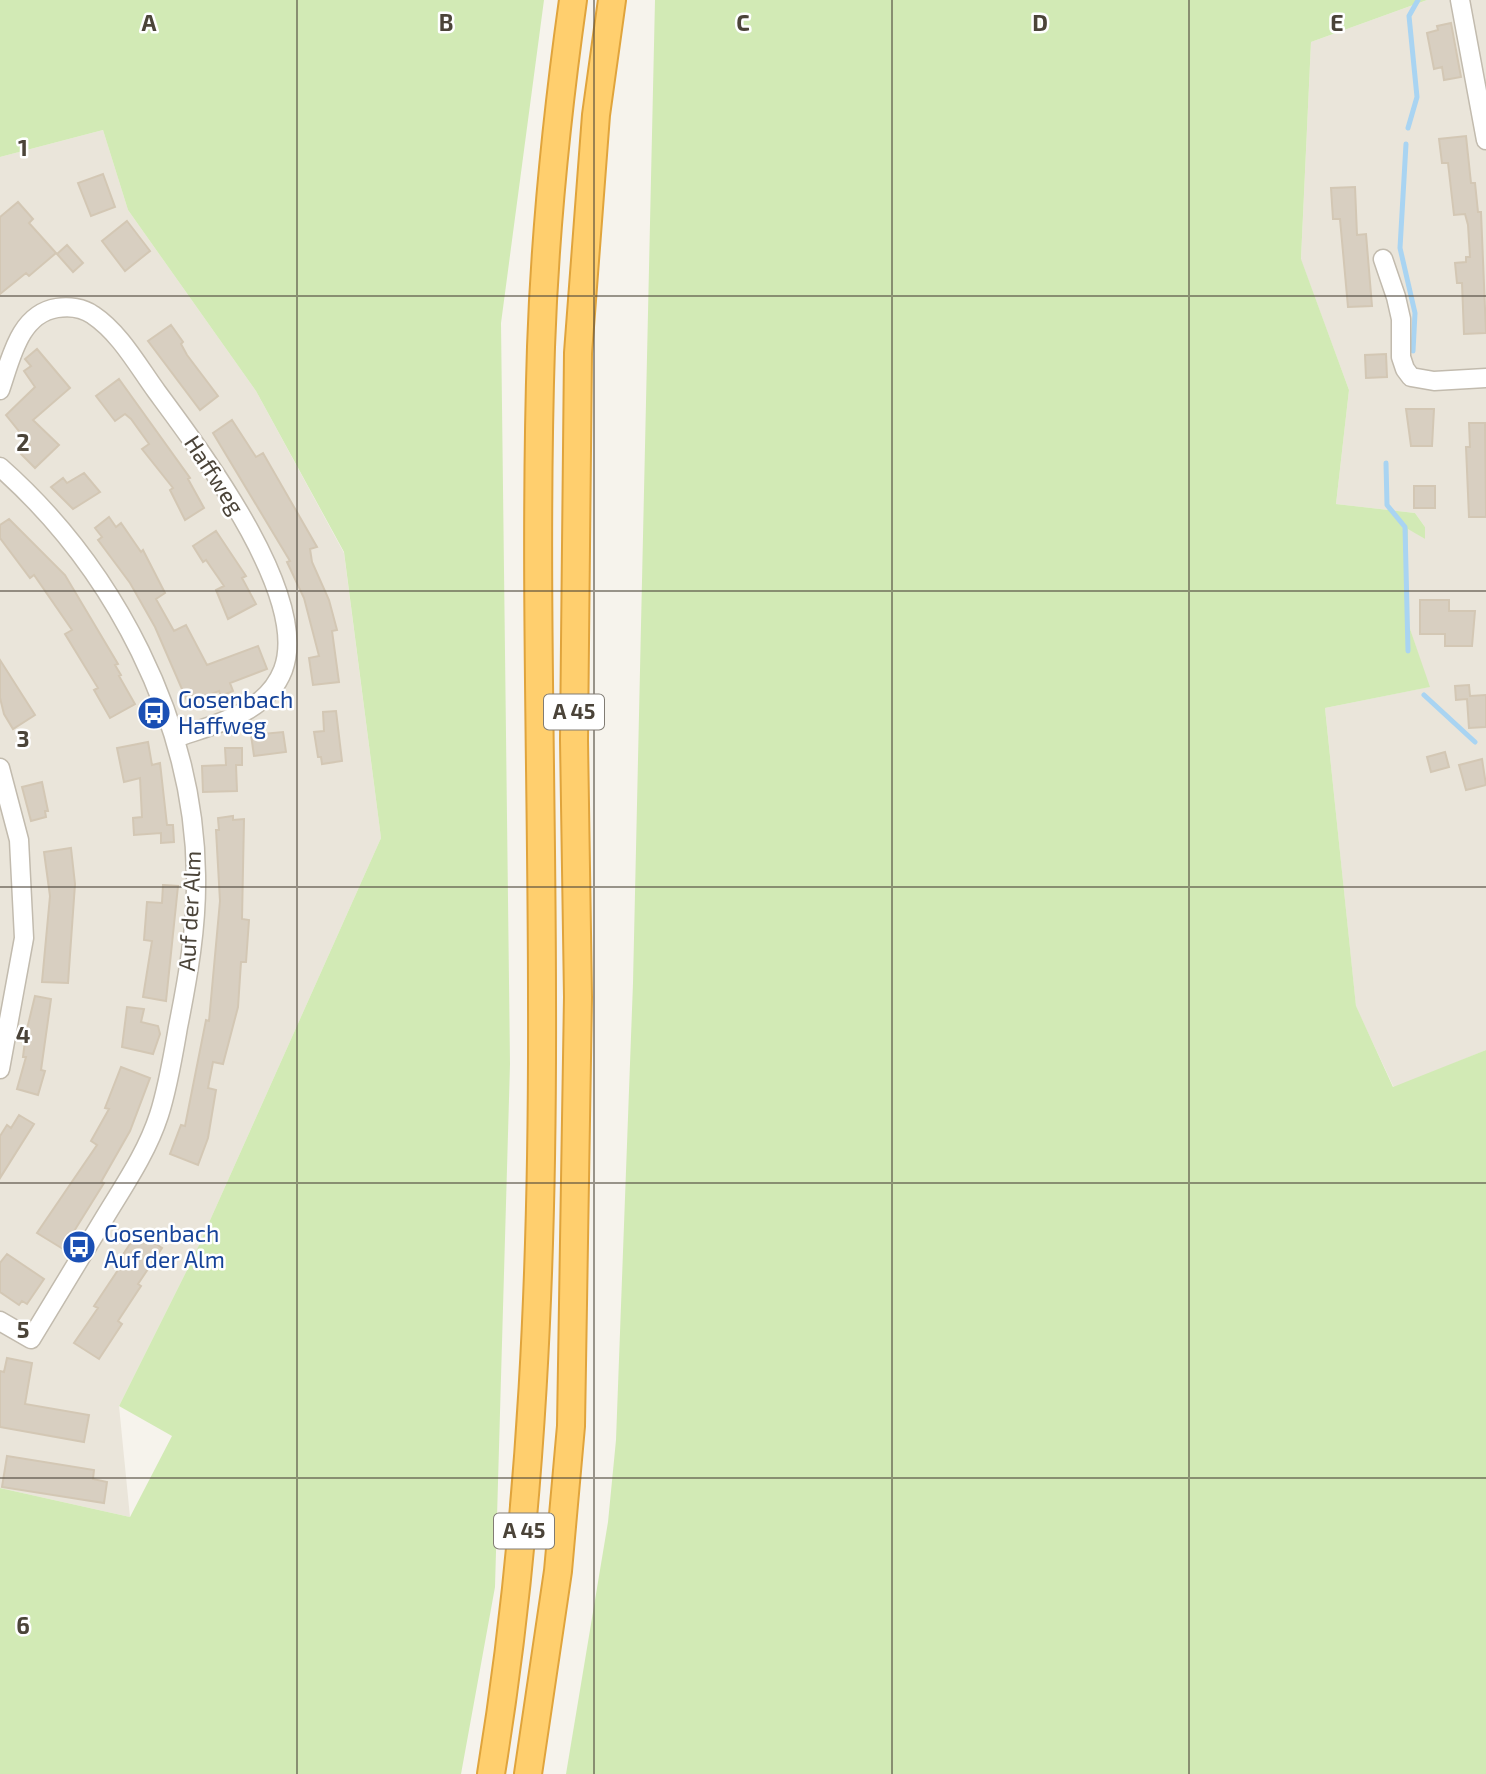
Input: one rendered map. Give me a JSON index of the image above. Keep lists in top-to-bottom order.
{
  "streets": {
    "highway": ["A 45"],
    "street": ["Haffweg", "Auf der Alm"]
  },
  "crossings": [
    ["Haffweg", "Auf der Alm"]
  ],
  "places": {
    "bus stop": ["Gosenbach Haffweg", "Gosenbach Auf der Alm"]
  },
  "grid": {
    "columns": [
      "A",
      "B",
      "C",
      "D",
      "E"
    ],
    "rows": [
      "1",
      "2",
      "3",
      "4",
      "5",
      "6"
    ]
  }
}
